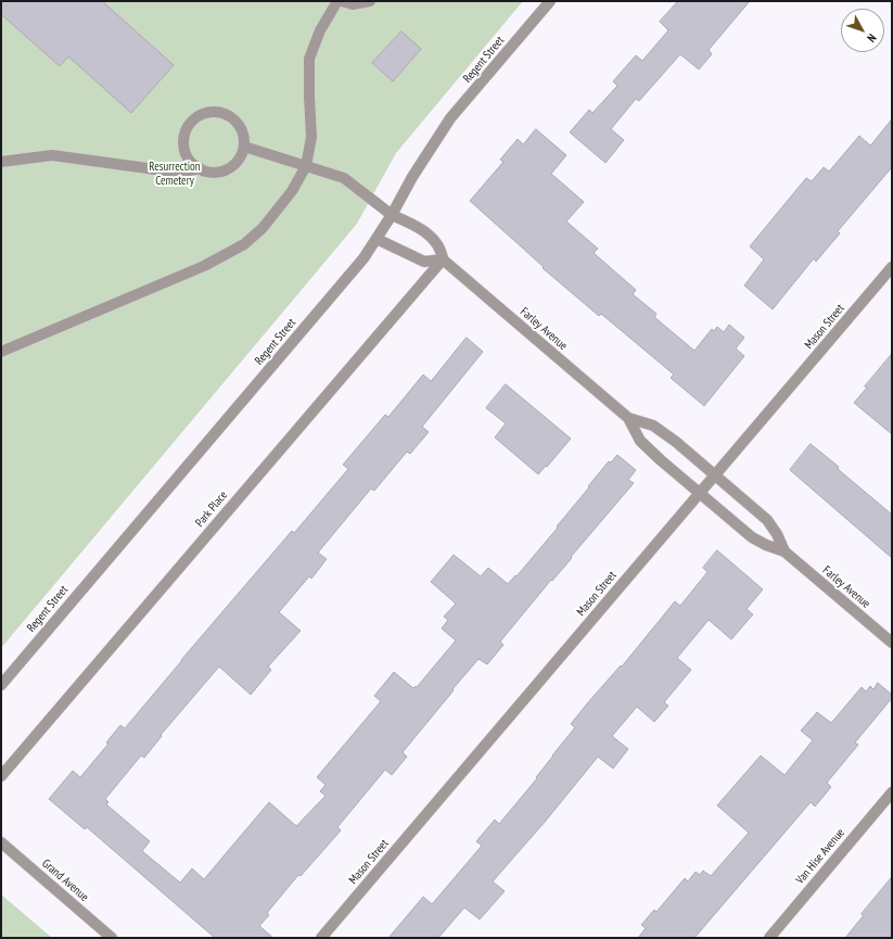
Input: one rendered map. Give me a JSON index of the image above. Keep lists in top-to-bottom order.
{
  "streets": {
    "street": [
      "Regent Street",
      "Mason Street",
      "Farley Avenue",
      "Park Place",
      "Van Hise Avenue",
      "Grand Avenue"
    ]
  },
  "crossings": [
    ["Regent Street", "Farley Avenue"],
    ["Mason Street", "Farley Avenue"],
    ["Farley Avenue", "Park Place"]
  ],
  "parks": ["Resurrection Cemetery"],
  "north": "bottom right"
}
